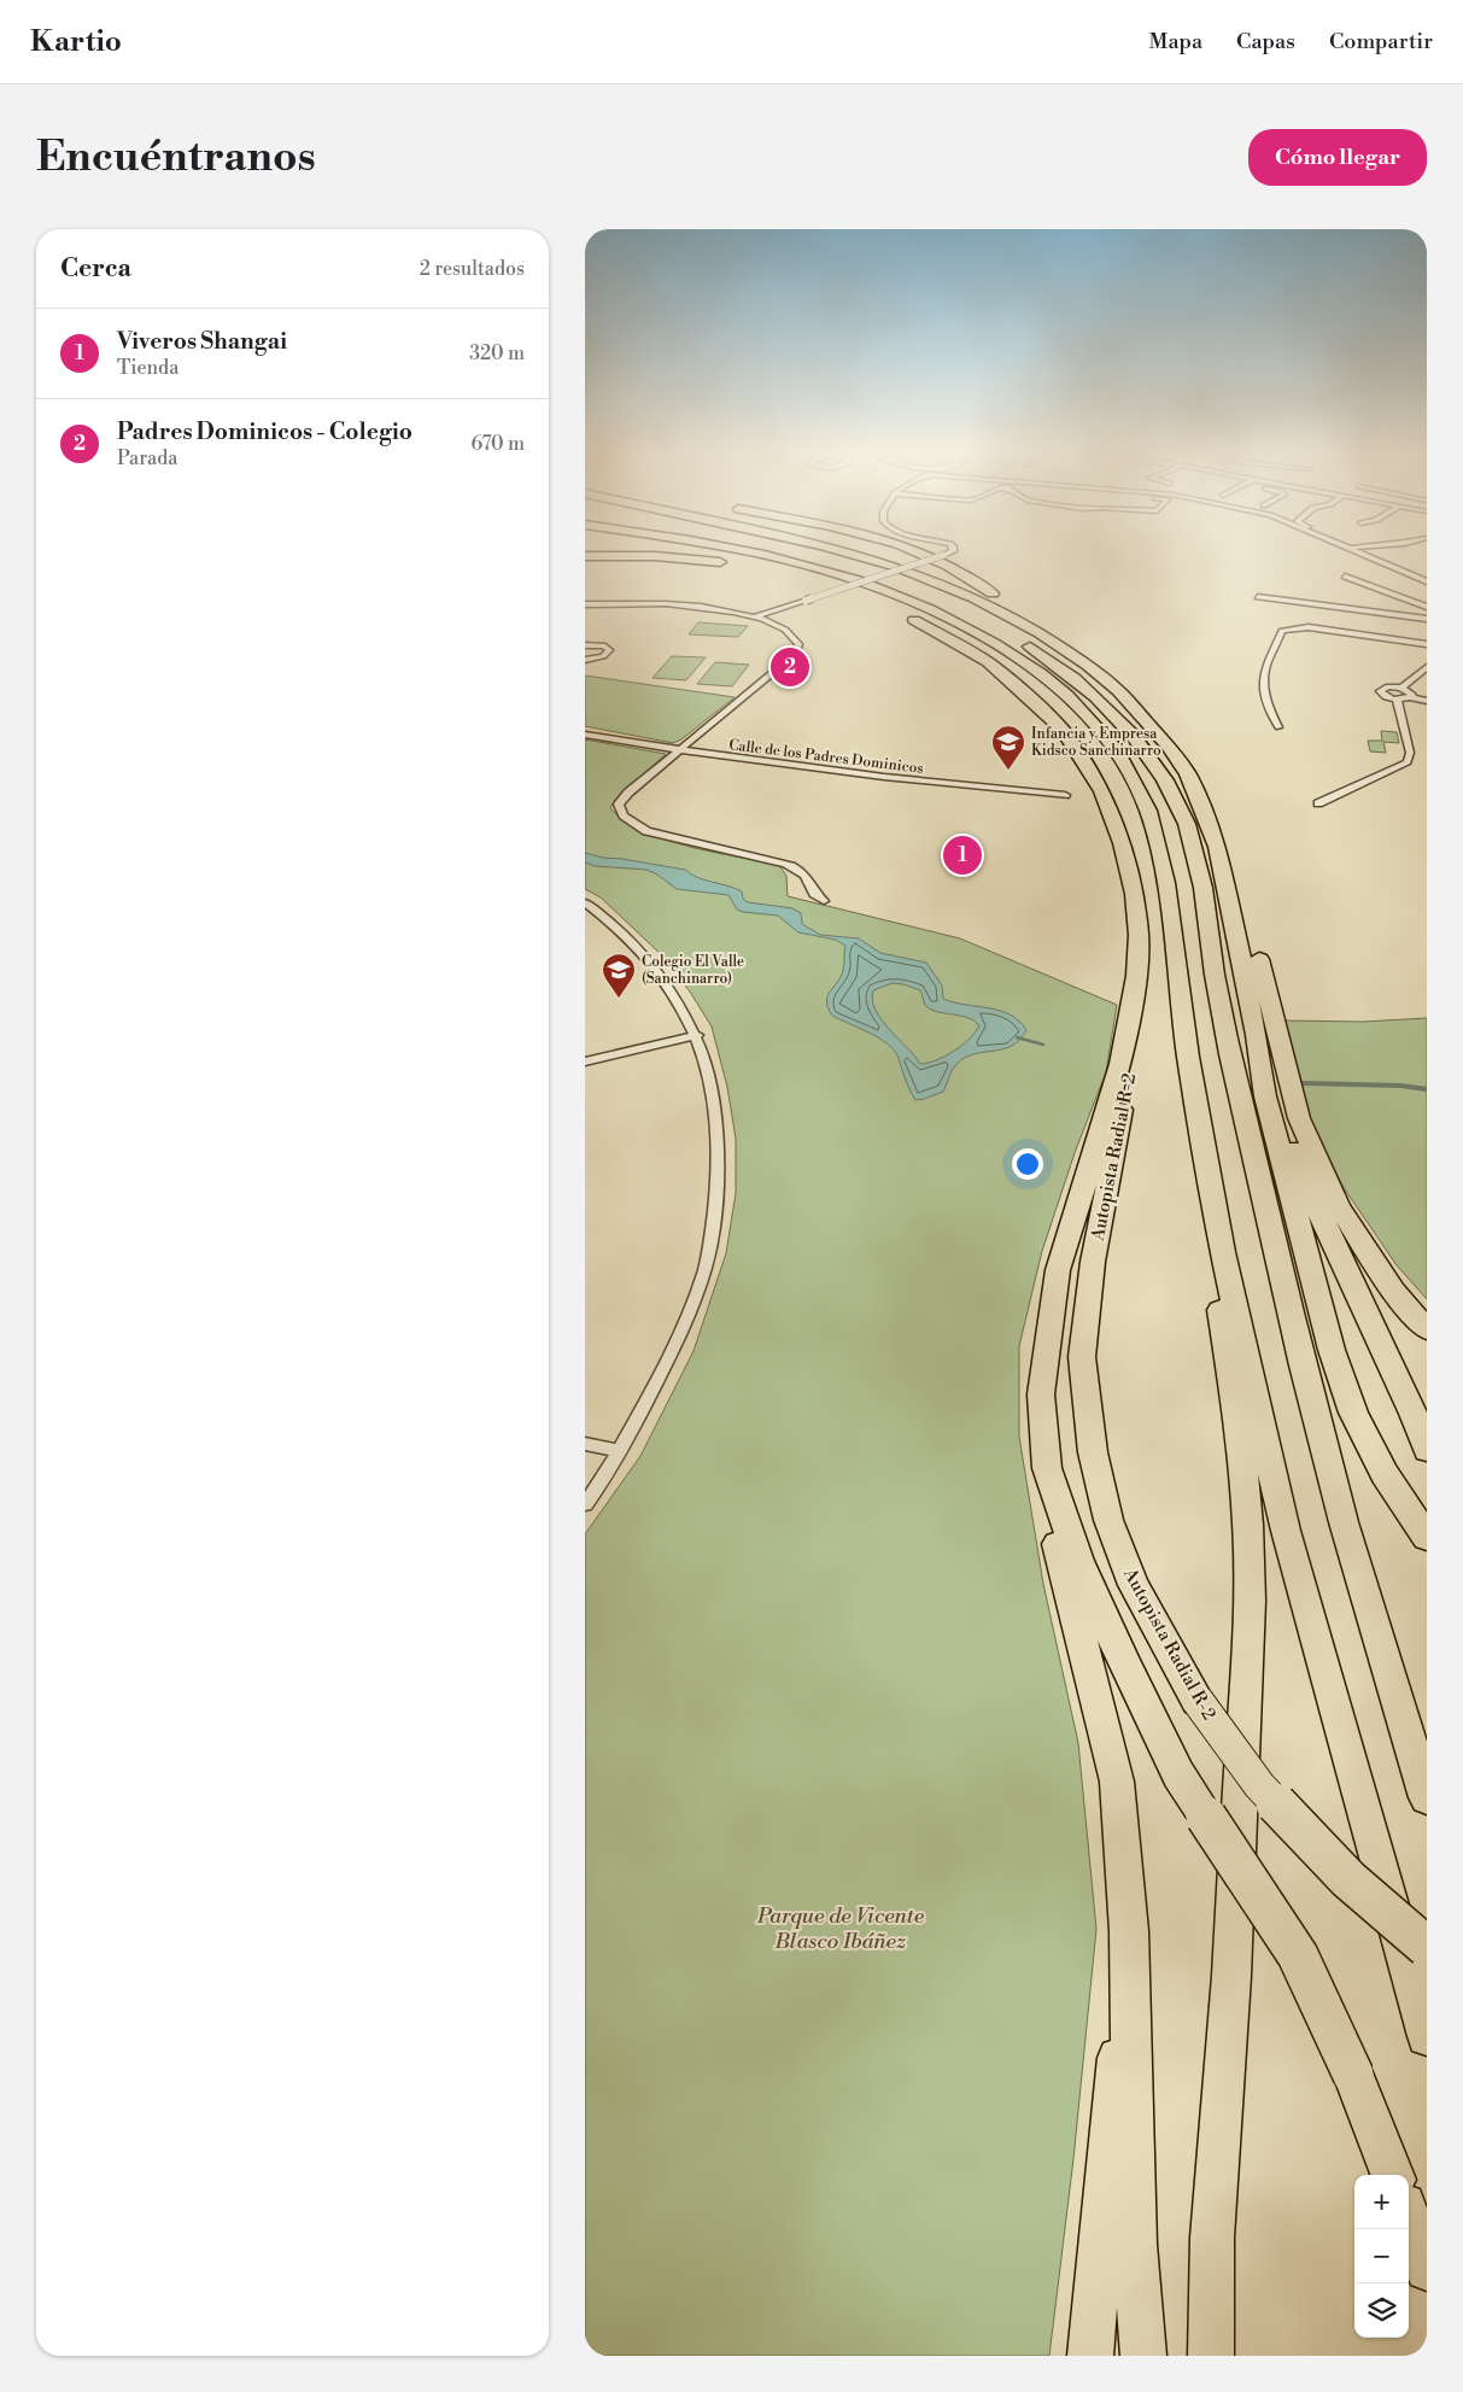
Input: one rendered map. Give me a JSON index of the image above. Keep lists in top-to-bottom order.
{
  "streets": {
    "highway": ["Autopista Radial R-2"],
    "street": ["Calle de los Padres Dominicos"]
  },
  "parks": ["Parque de Vicente Blasco Ibáñez"],
  "places": {
    "school or university": ["Infancia y Empresa Kidsco Sanchinarro", "Colegio El Valle (Sanchinarro)"]
  },
  "page": {
    "header": "Kartio",
    "nav": ["Mapa", "Capas", "Compartir"],
    "buttons": "Cómo llegar",
    "title": "Encuéntranos",
    "heading": ["Cerca", "2 resultados"],
    "list": [
      {
        "mark": "1",
        "name": "Viveros Shangai",
        "note": "Tienda",
        "value": "320 m"
      },
      {
        "mark": "2",
        "name": "Padres Dominicos - Colegio",
        "note": "Parada",
        "value": "670 m"
      }
    ],
    "pins": ["2", "1"],
    "map_buttons": ["+", "−"]
  }
}
